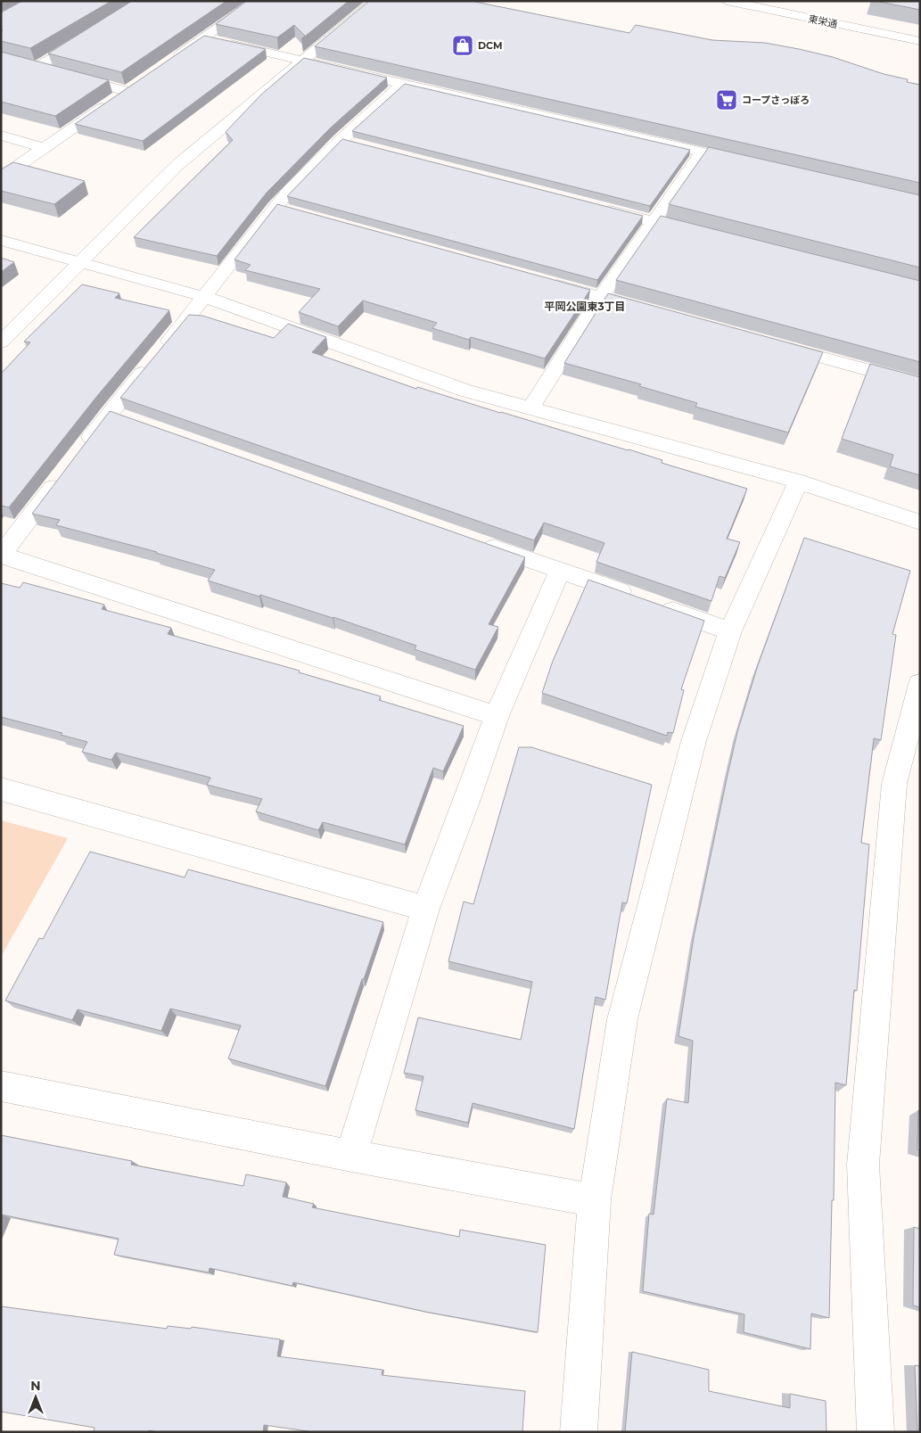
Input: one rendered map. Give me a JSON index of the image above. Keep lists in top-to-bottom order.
{
  "streets": {
    "street": ["東栄通"]
  },
  "districts": ["平岡公園東3丁目"],
  "places": {
    "shop": ["DCM"],
    "supermarket": ["コープさっぽろ"]
  },
  "north": "top"
}
